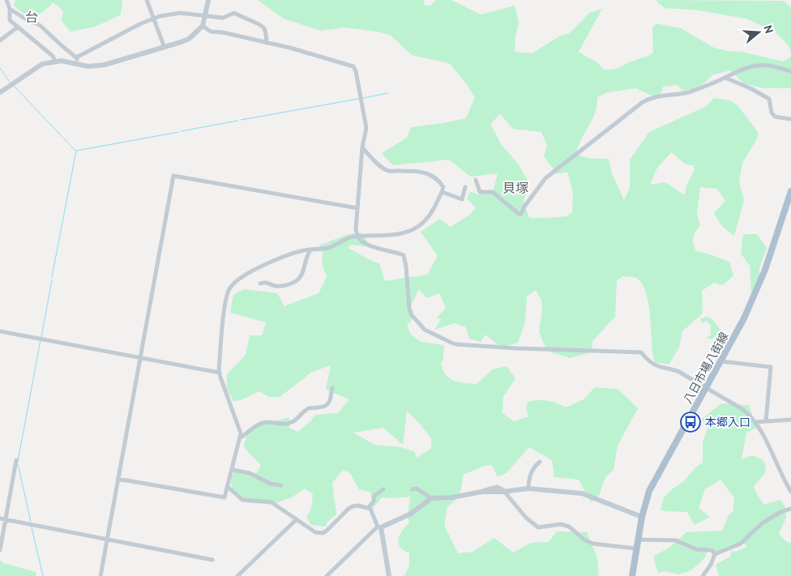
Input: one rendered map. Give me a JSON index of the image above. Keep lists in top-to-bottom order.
{
  "streets": {
    "main road": ["八日市場八街線"]
  },
  "districts": ["台", "貝塚"],
  "places": {
    "bus stop": ["本郷入口"]
  },
  "north": "right"
}
